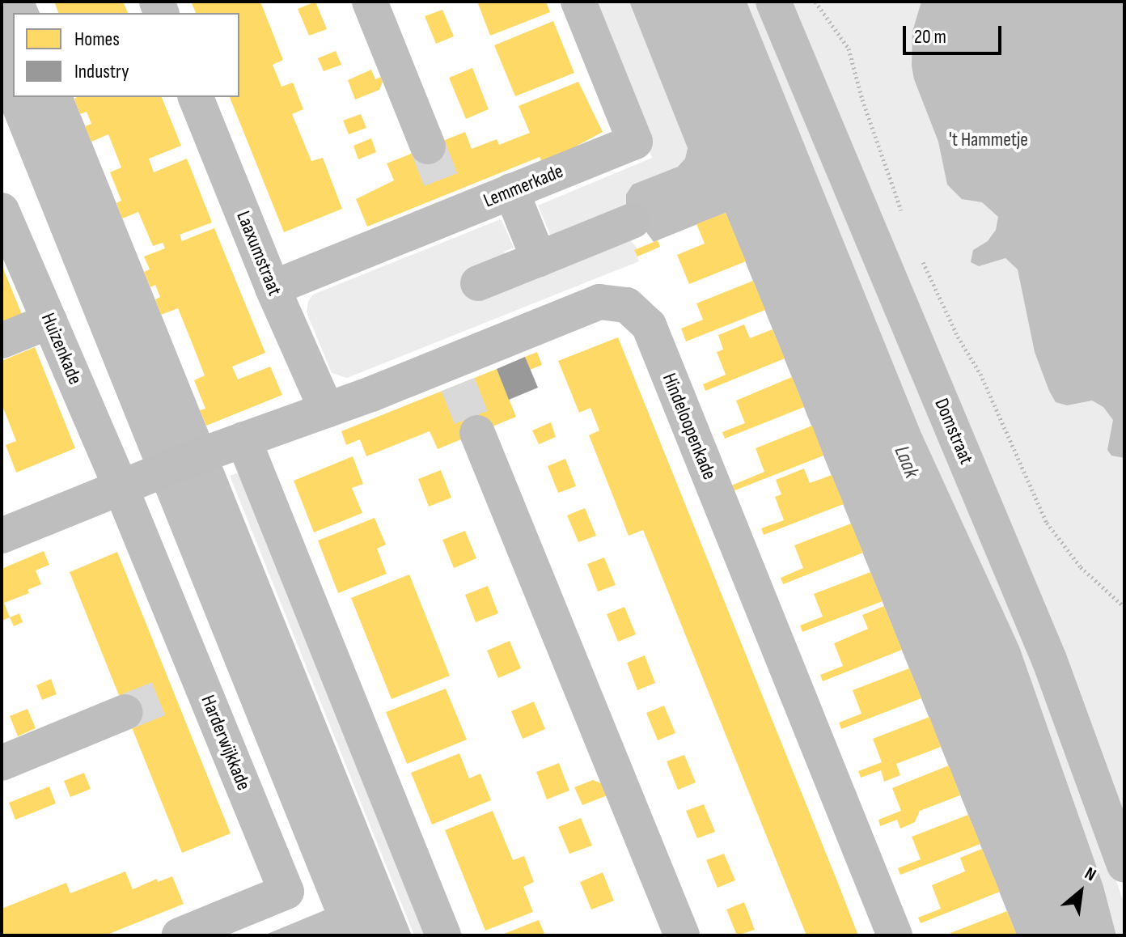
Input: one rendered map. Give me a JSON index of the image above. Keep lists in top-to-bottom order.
{
  "streets": {
    "street": [
      "Lemmerkade",
      "Laaxumstraat",
      "Huizenkade",
      "Hindeloopenkade",
      "Domstraat",
      "Harderwijkkade"
    ]
  },
  "crossings": [
    ["Lemmerkade", "Laaxumstraat"],
    ["Laaxumstraat", "Hindeloopenkade"],
    ["Huizenkade", "Hindeloopenkade"],
    ["Huizenkade", "Harderwijkkade"],
    ["Hindeloopenkade", "Harderwijkkade"]
  ],
  "water": ["Laak"],
  "parks": ["'t Hammetje"],
  "legend": ["Homes", "Industry"],
  "scale_bar": "20 m",
  "north": "top right"
}
